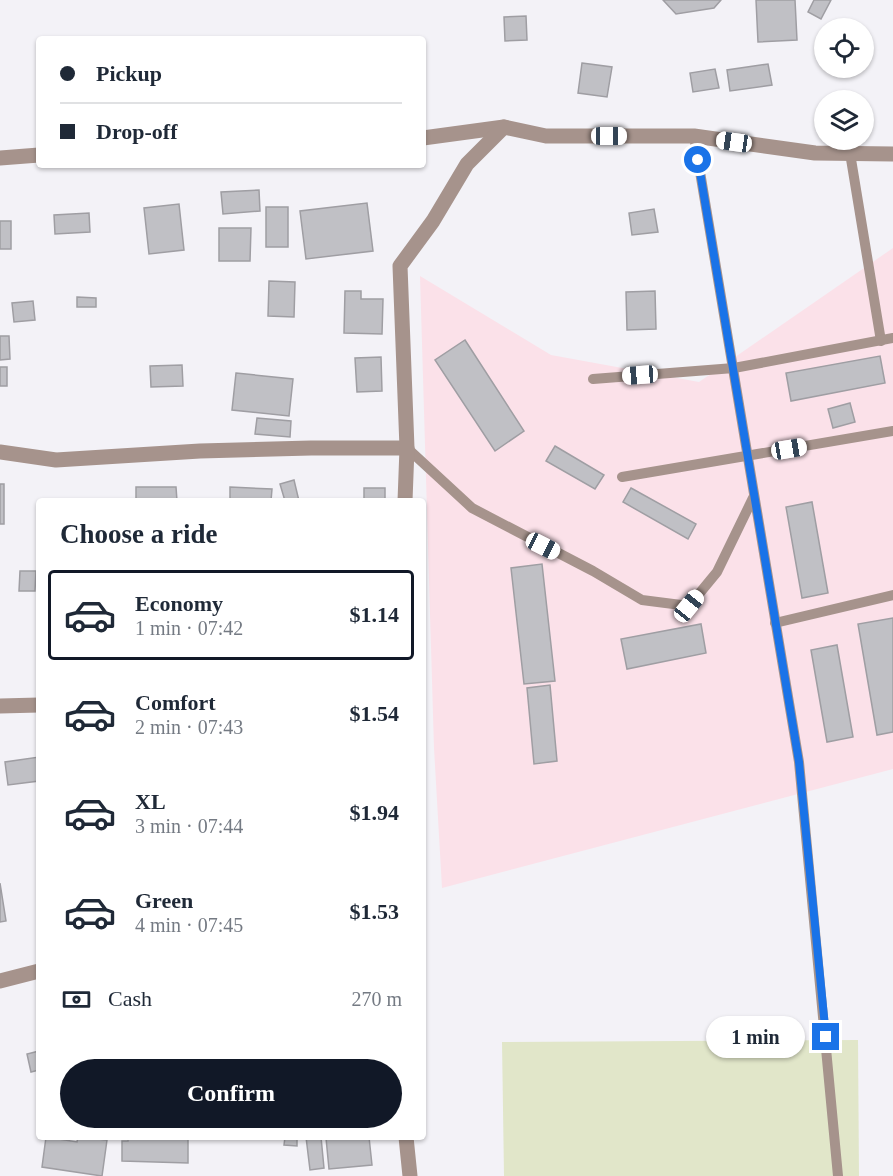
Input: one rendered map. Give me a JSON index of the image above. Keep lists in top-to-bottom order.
{
  "page": {
    "banner": ["Pickup", "Drop-off"],
    "heading": "Choose a ride",
    "list": [
      {
        "name": "Economy",
        "note": "1 min · 07:42",
        "value": "$1.14"
      },
      {
        "name": "Comfort",
        "note": "2 min · 07:43",
        "value": "$1.54"
      },
      {
        "name": "XL",
        "note": "3 min · 07:44",
        "value": "$1.94"
      },
      {
        "name": "Green",
        "note": "4 min · 07:45",
        "value": "$1.53"
      }
    ],
    "pay": ["Cash", "270 m"],
    "bubble": "1 min",
    "buttons": "Confirm"
  }
}
